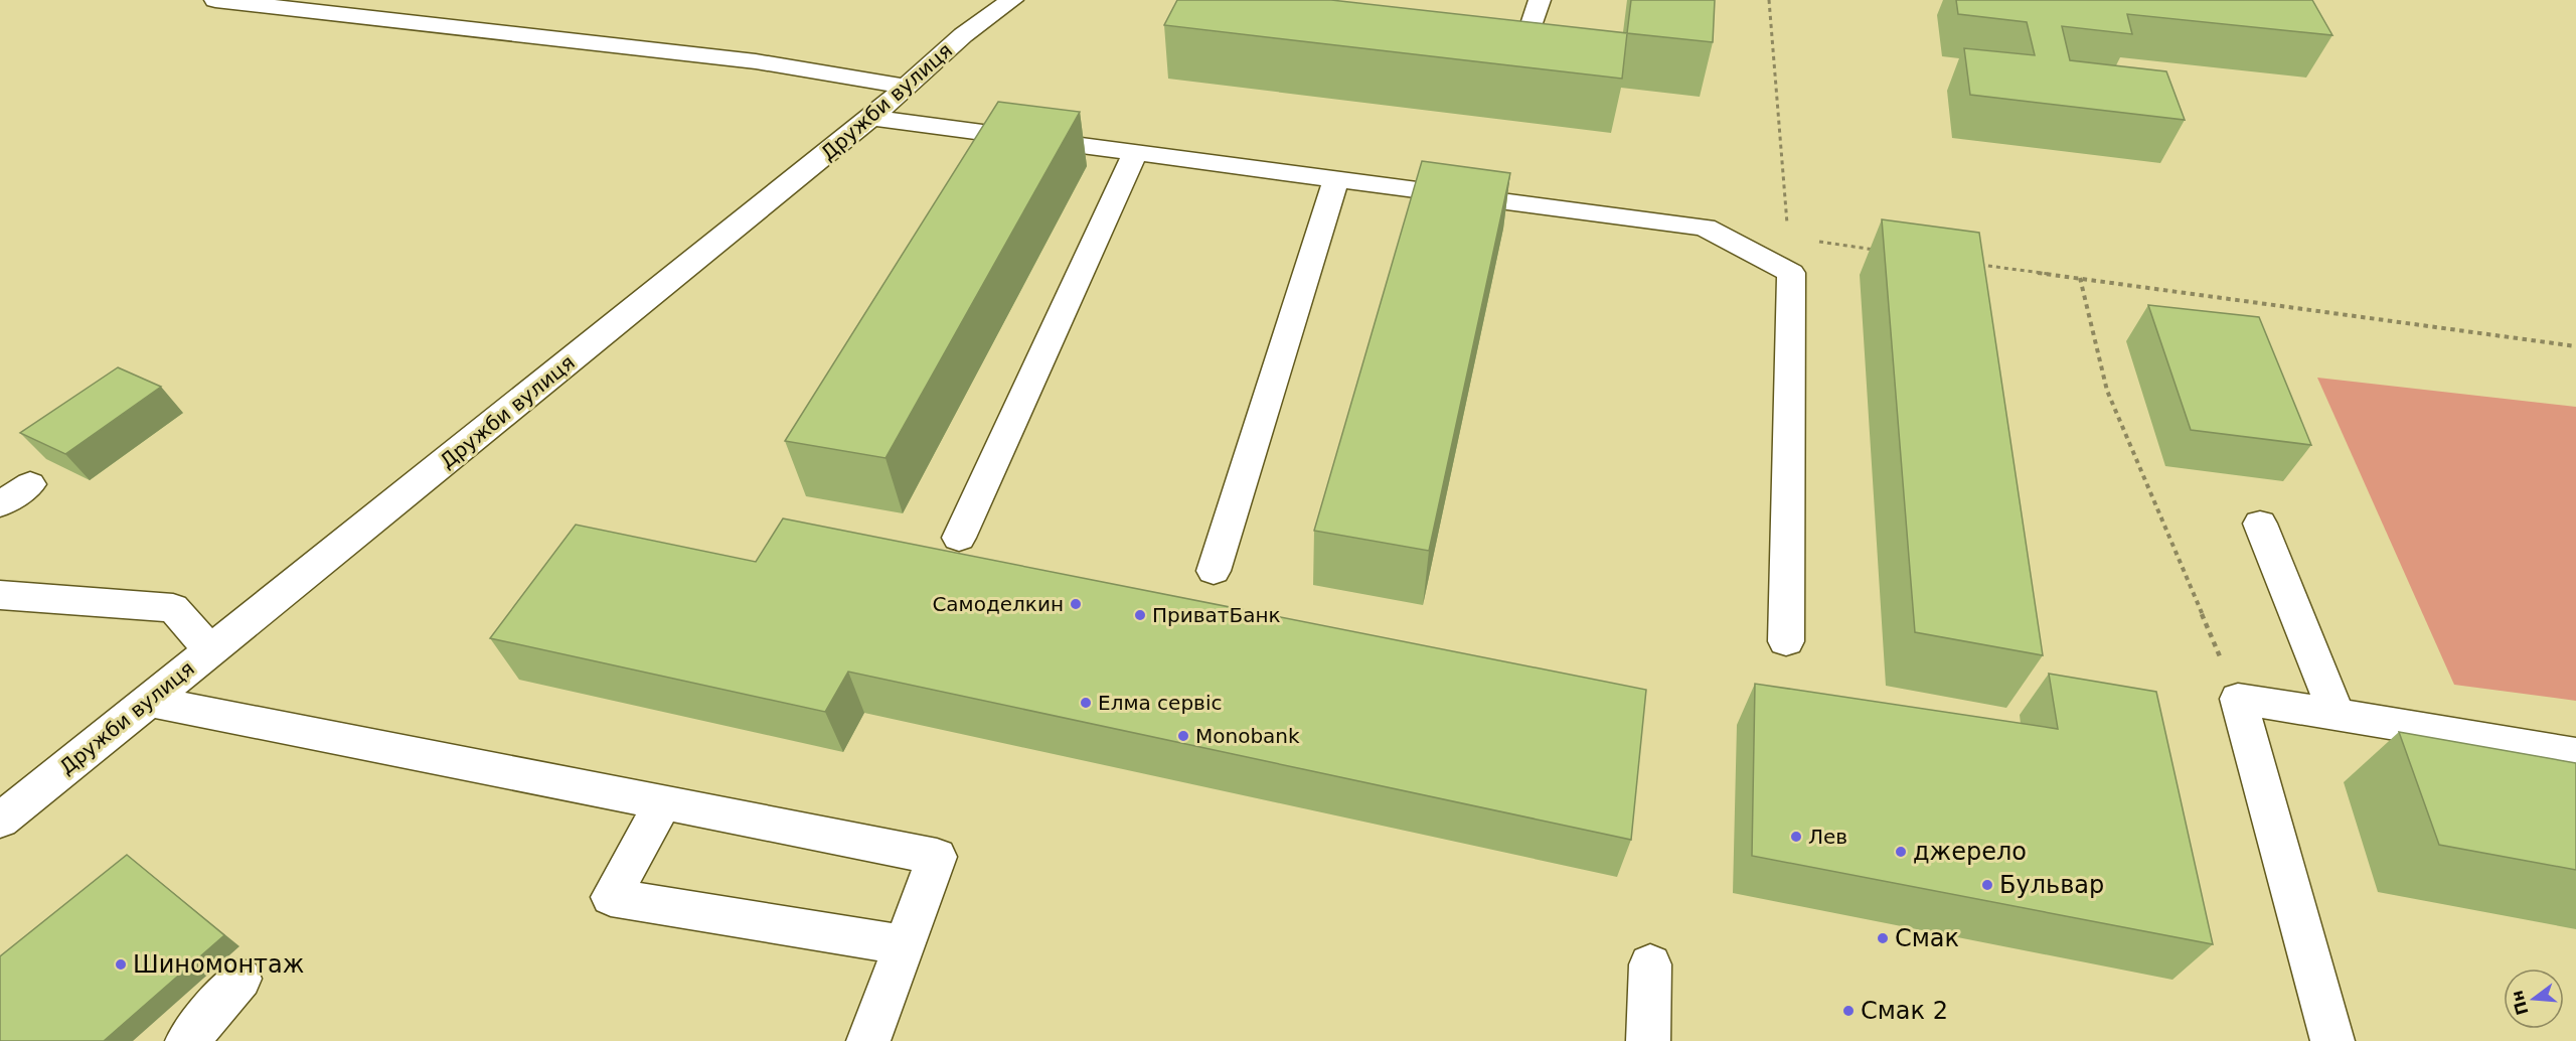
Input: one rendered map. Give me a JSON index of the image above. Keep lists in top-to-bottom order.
{
  "streets": {
    "street": ["Дружби вулиця"]
  },
  "places": [
    "Самоделкин",
    "ПриватБанк",
    "Елма сервіс",
    "Monobank",
    "Лев",
    "джерело",
    "Бульвар",
    "Смак",
    "Шиномонтаж",
    "Смак 2"
  ],
  "north": "left"
}
